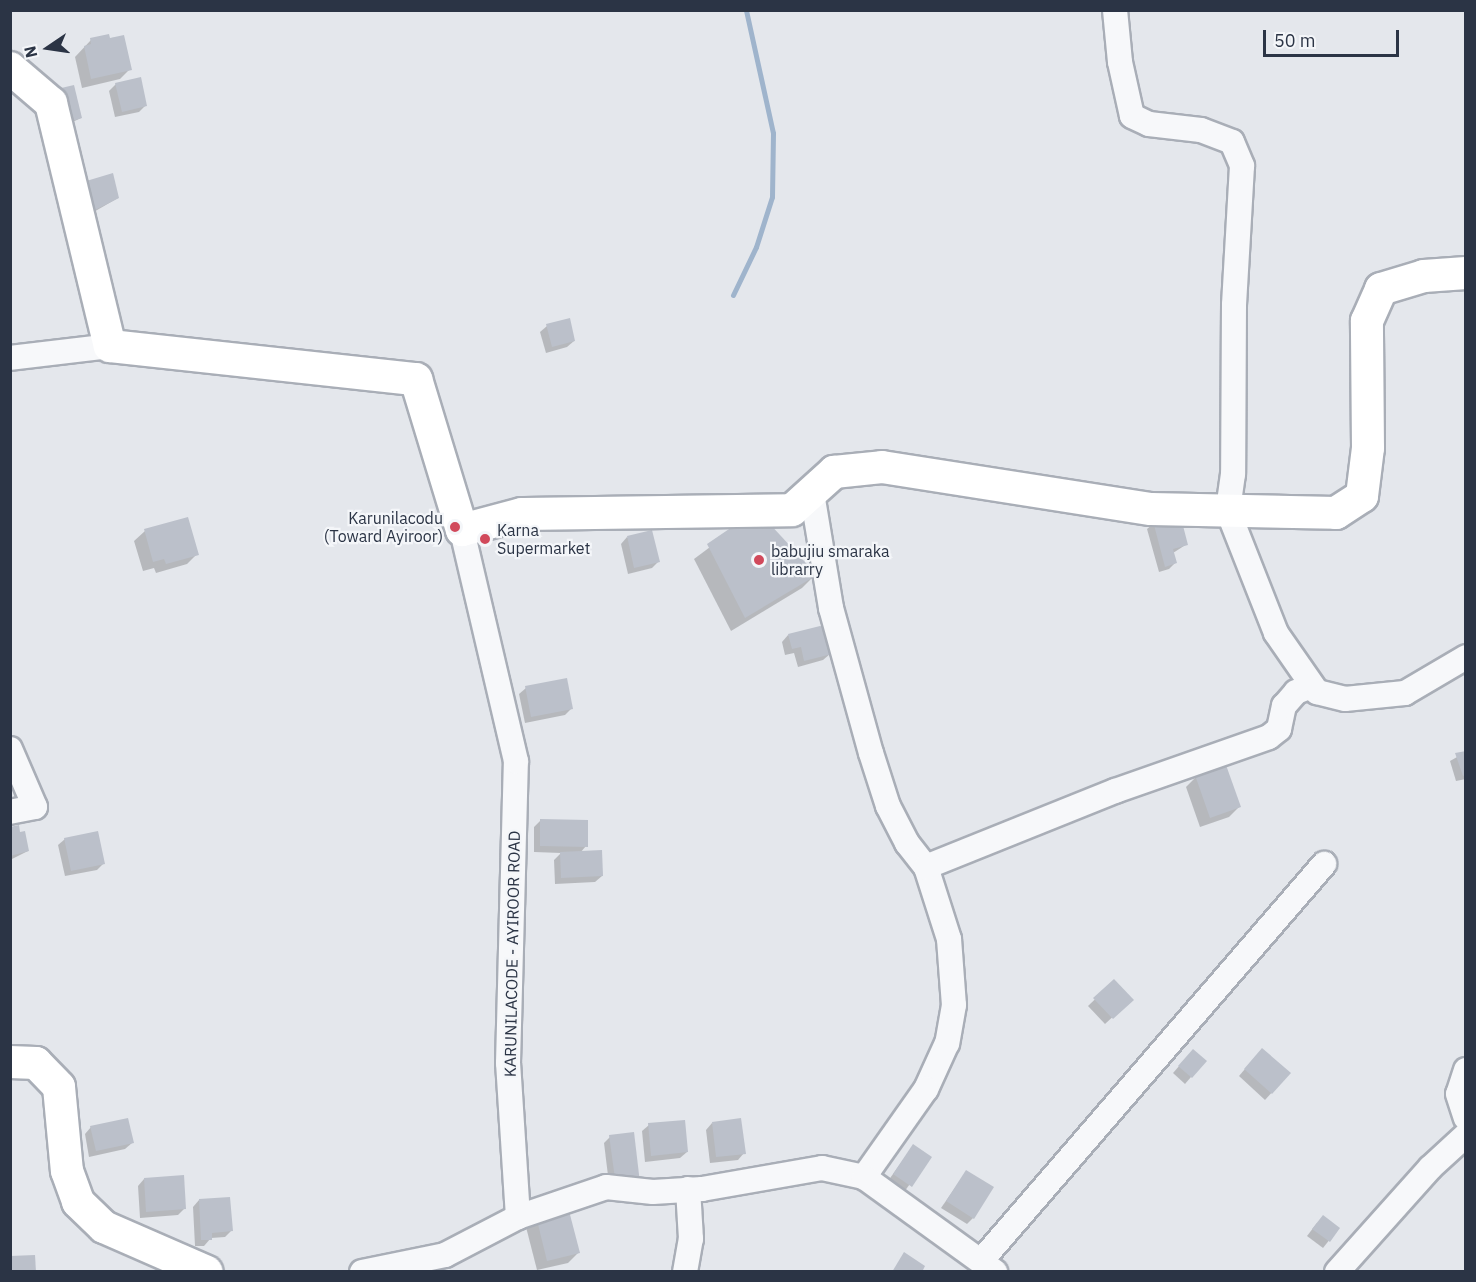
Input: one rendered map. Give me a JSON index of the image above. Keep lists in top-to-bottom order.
{
  "streets": {
    "street": ["KARUNILACODE - AYIROOR ROAD"]
  },
  "places": ["Karunilacodu (Toward Ayiroor)", "Karna Supermarket", "babujiu smaraka librarry"],
  "scale_bar": "50 m",
  "north": "left"
}
